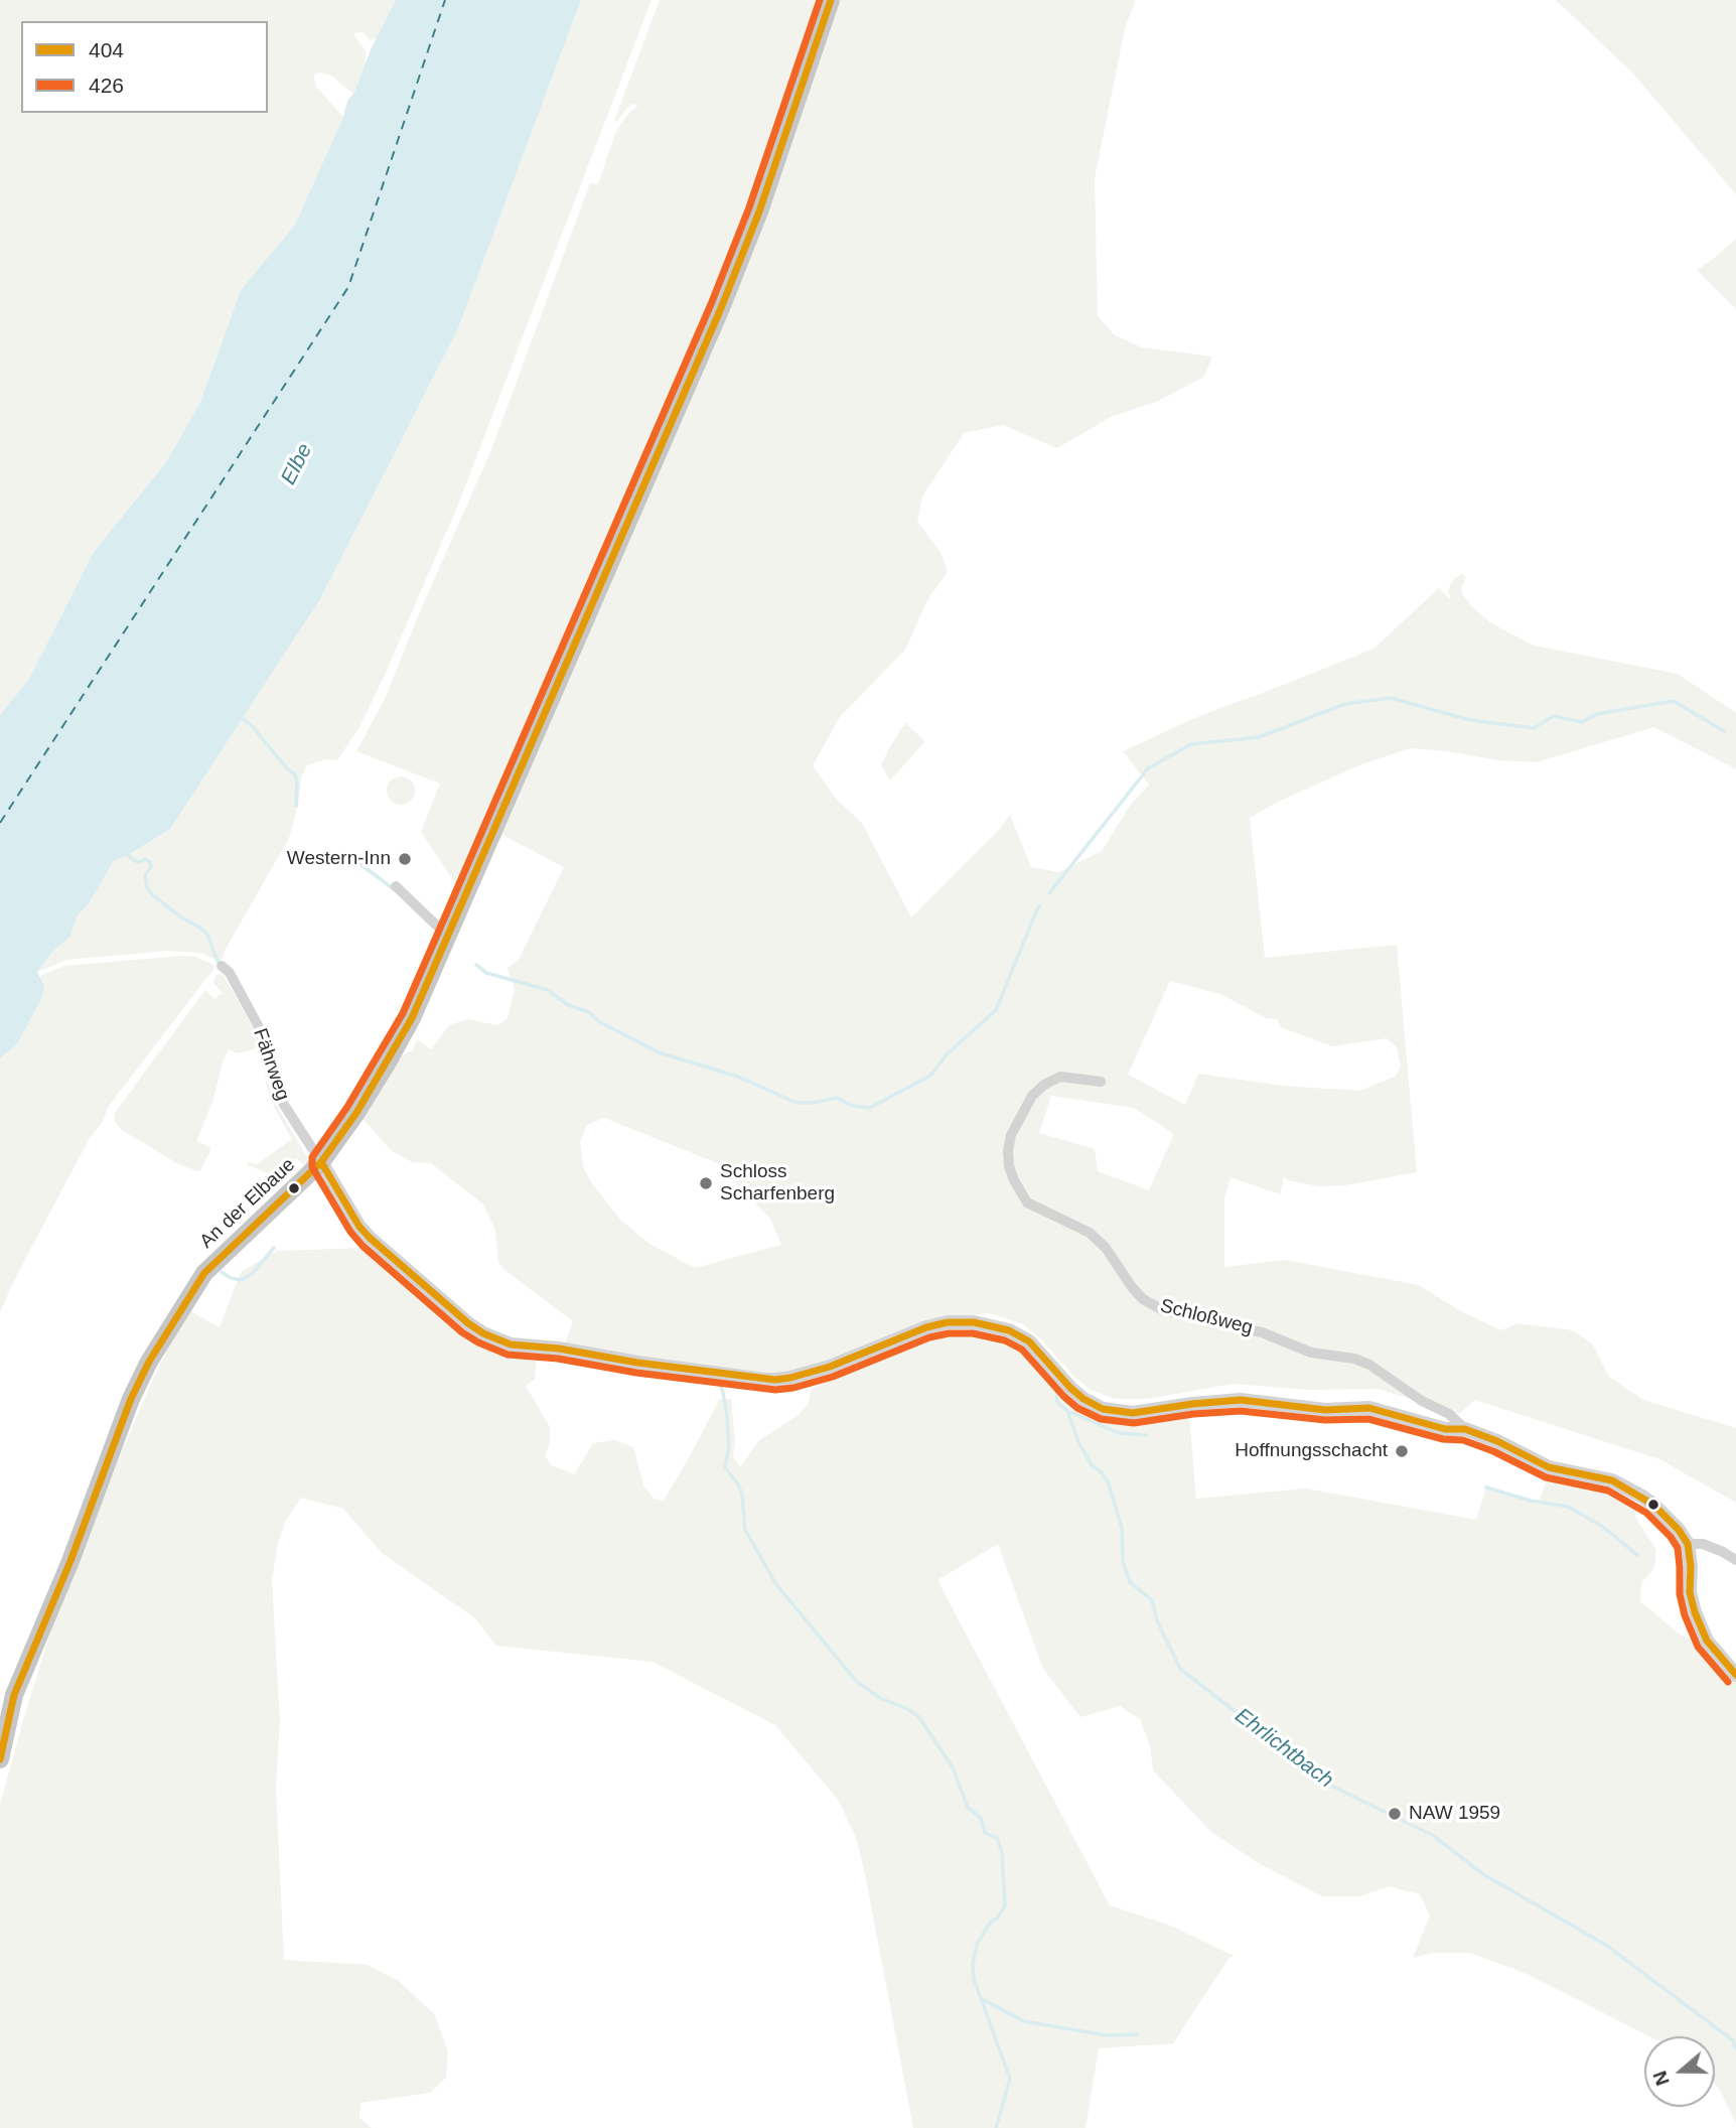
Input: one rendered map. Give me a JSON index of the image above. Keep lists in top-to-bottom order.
{
  "streets": {
    "main road": ["An der Elbaue"],
    "street": ["Fährweg", "Schloßweg"]
  },
  "crossings": [
    ["Fährweg", "An der Elbaue"]
  ],
  "water": ["Elbe", "Ehrlichtbach"],
  "places": [
    "Western-Inn",
    "Schloss Scharfenberg",
    "Hoffnungsschacht",
    "NAW 1959"
  ],
  "lines": ["transit line 404", "transit line 426"],
  "legend": ["404", "426"],
  "north": "left"
}
